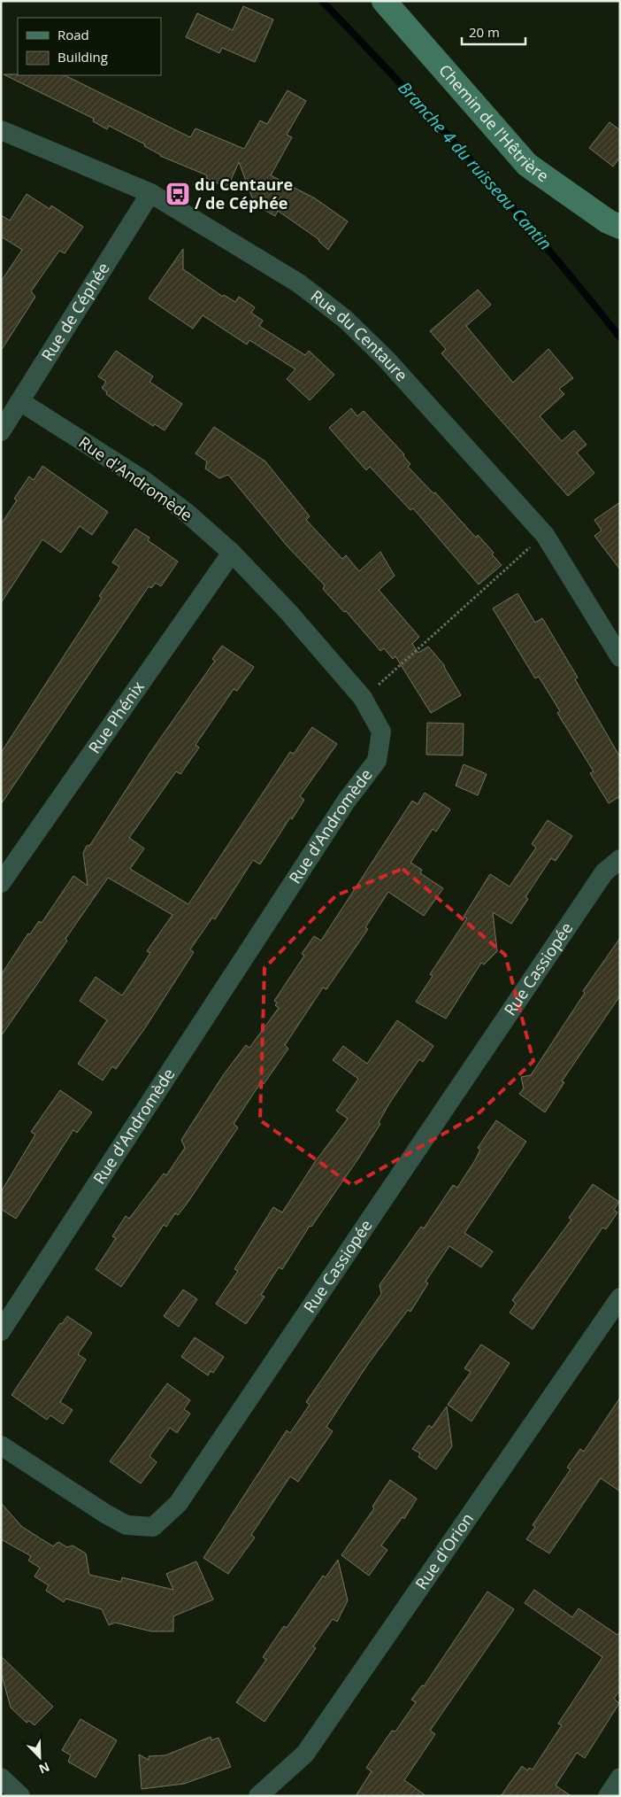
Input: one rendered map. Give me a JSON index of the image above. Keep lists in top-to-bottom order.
{
  "streets": {
    "street": [
      "Chemin de l'Hêtrière",
      "Rue de Céphée",
      "Rue du Centaure",
      "Rue d'Andromède",
      "Rue Phénix",
      "Rue Cassiopée",
      "Rue d'Orion"
    ]
  },
  "crossings": [
    ["Rue de Céphée", "Rue du Centaure"],
    ["Rue de Céphée", "Rue d'Andromède"],
    ["Rue d'Andromède", "Rue Phénix"]
  ],
  "water": ["Branche 4 du ruisseau Cantin"],
  "places": {
    "bus stop": ["du Centaure / de Céphée"]
  },
  "legend": ["Road", "Building"],
  "scale_bar": "20 m",
  "north": "bottom right"
}
